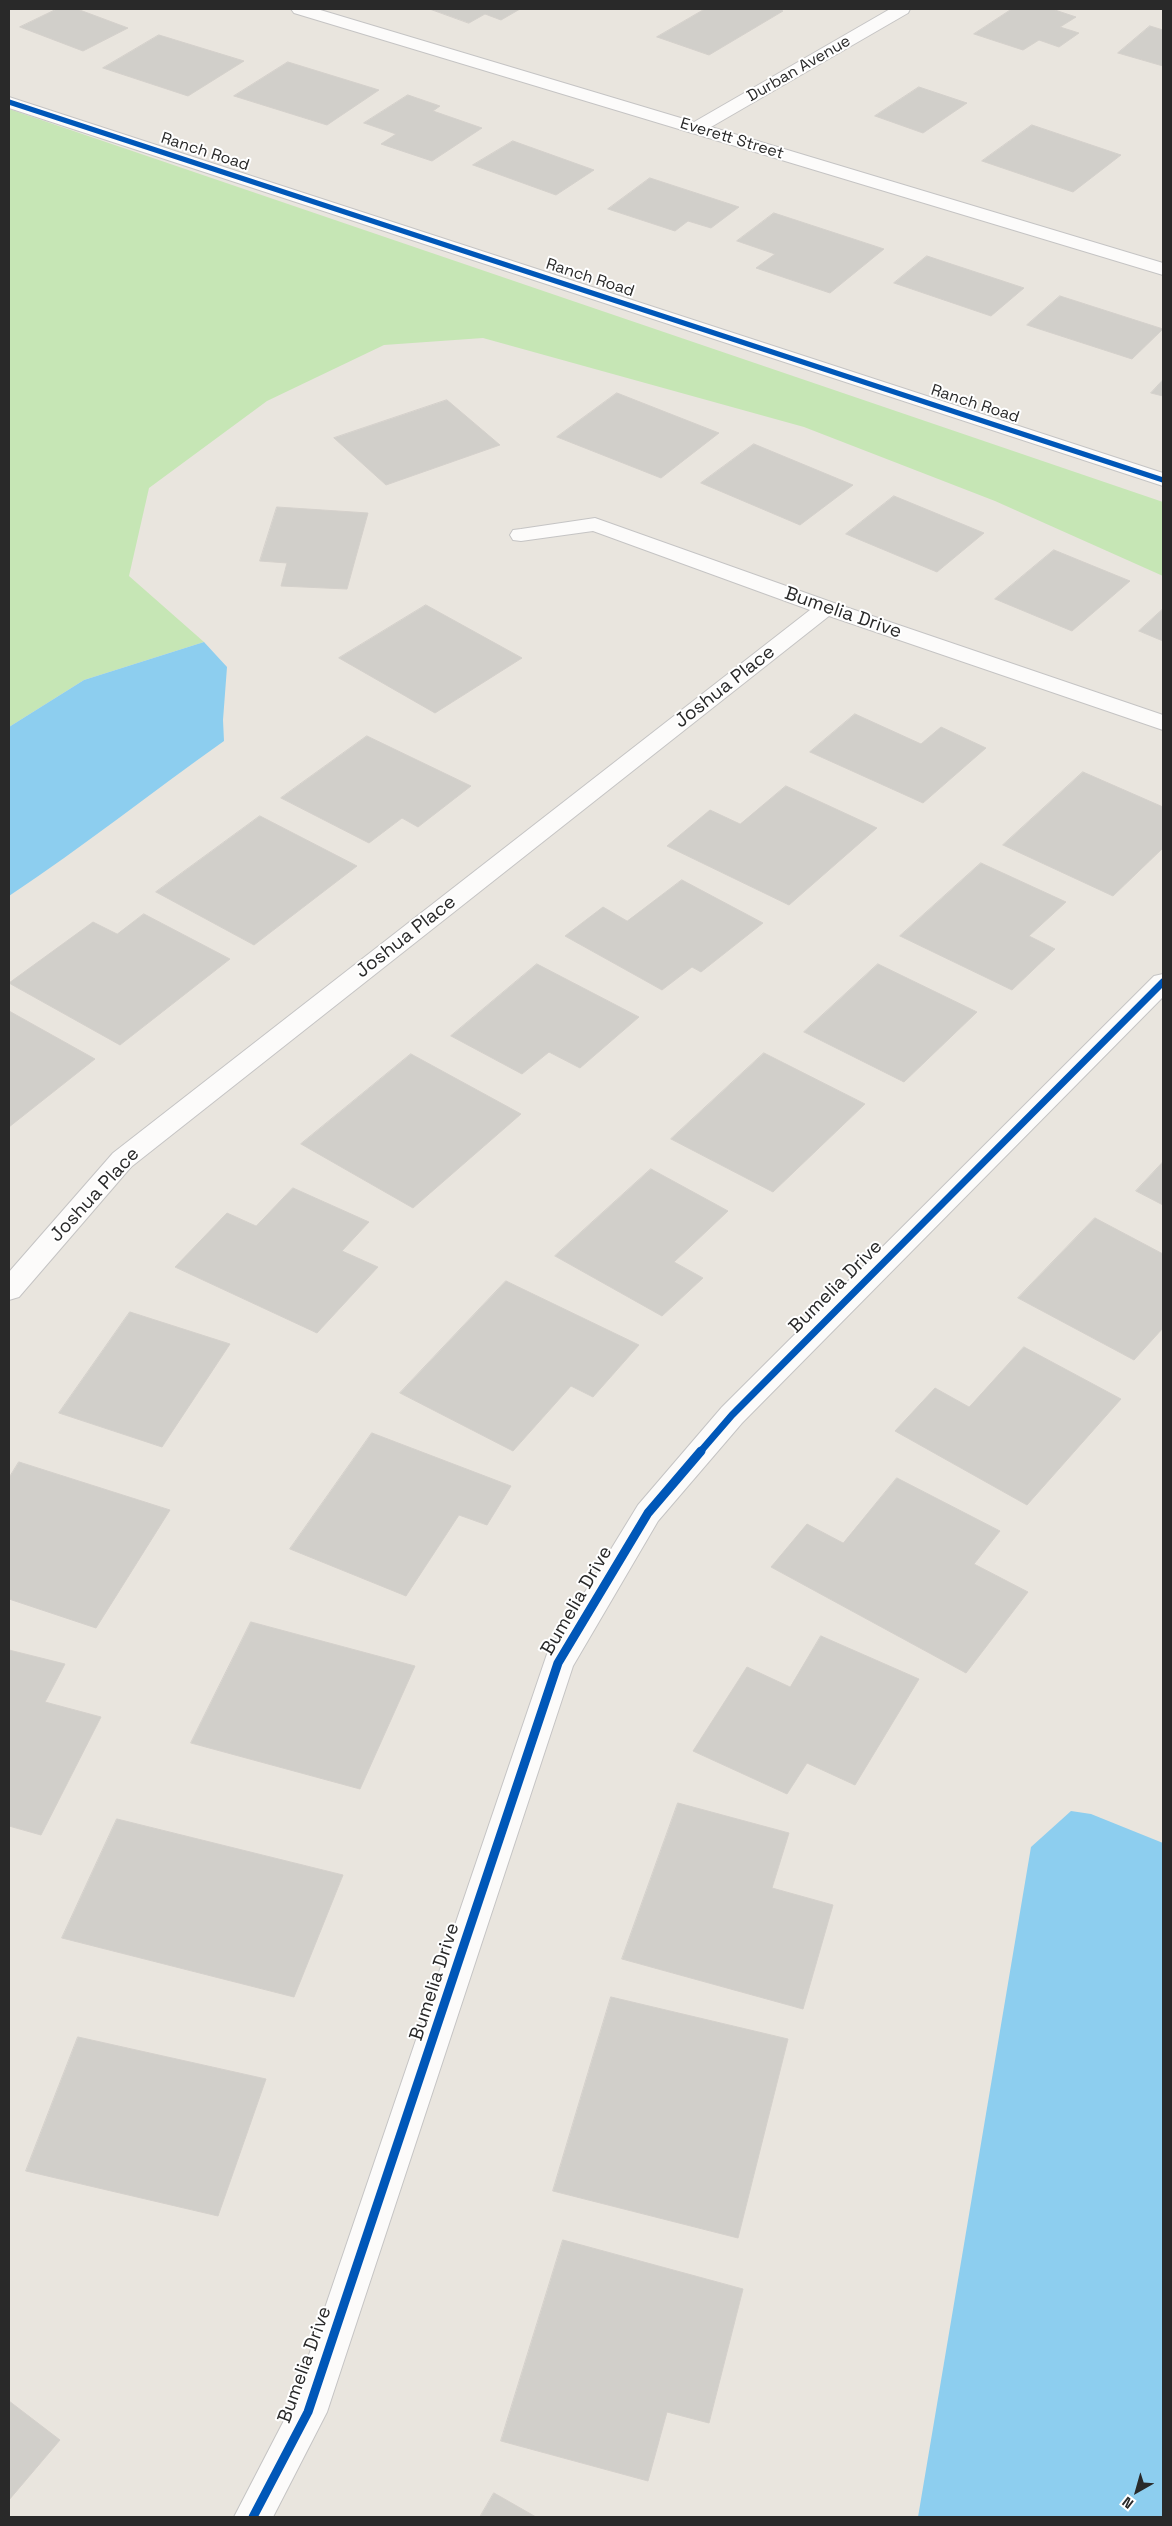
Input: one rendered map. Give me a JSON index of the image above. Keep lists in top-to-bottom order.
{
  "streets": {
    "street": [
      "Durban Avenue",
      "Everett Street",
      "Ranch Road",
      "Bumelia Drive",
      "Joshua Place"
    ]
  },
  "crossings": [
    ["Durban Avenue", "Everett Street"],
    ["Bumelia Drive", "Joshua Place"]
  ],
  "north": "bottom left"
}
